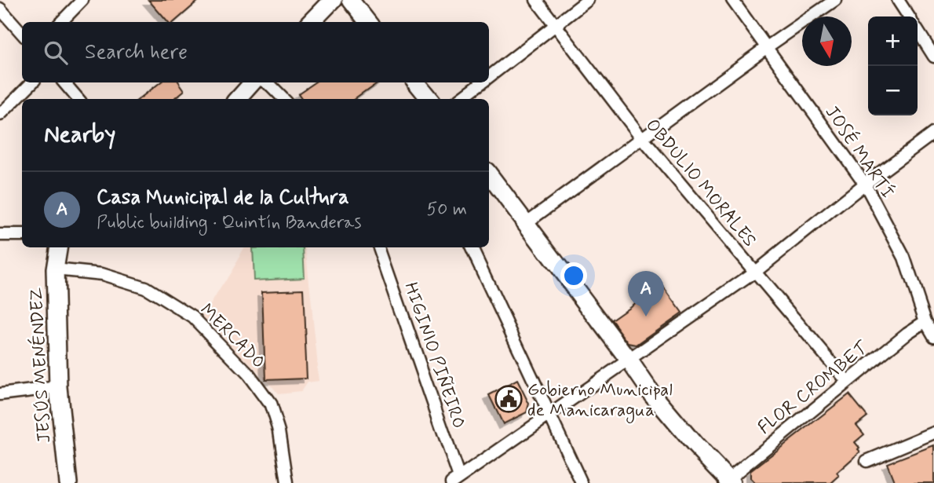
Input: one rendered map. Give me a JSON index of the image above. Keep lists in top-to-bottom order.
{
  "streets": {
    "main road": ["JESÚS MENÉNDEZ"],
    "street": [
      "JOSÉ MARTÍ",
      "OBDULIO MORALES",
      "MERCADO",
      "HIGINIO PIÑEIRO",
      "FLOR CROMBET"
    ]
  },
  "crossings": [
    ["JOSÉ MARTÍ", "FLOR CROMBET"],
    ["OBDULIO MORALES", "FLOR CROMBET"],
    ["MERCADO", "JESÚS MENÉNDEZ"]
  ],
  "places": {
    "public building": ["Gobierno Municipal de Manicaragua"]
  },
  "north": "bottom",
  "page": {
    "map_buttons": ["+", "−"],
    "search": "Search here",
    "heading": "Nearby",
    "list": [
      {
        "mark": "A",
        "name": "Casa Municipal de la Cultura",
        "note": "Public building · Quintín Banderas",
        "value": "50 m"
      }
    ],
    "pins": "A"
  }
}
